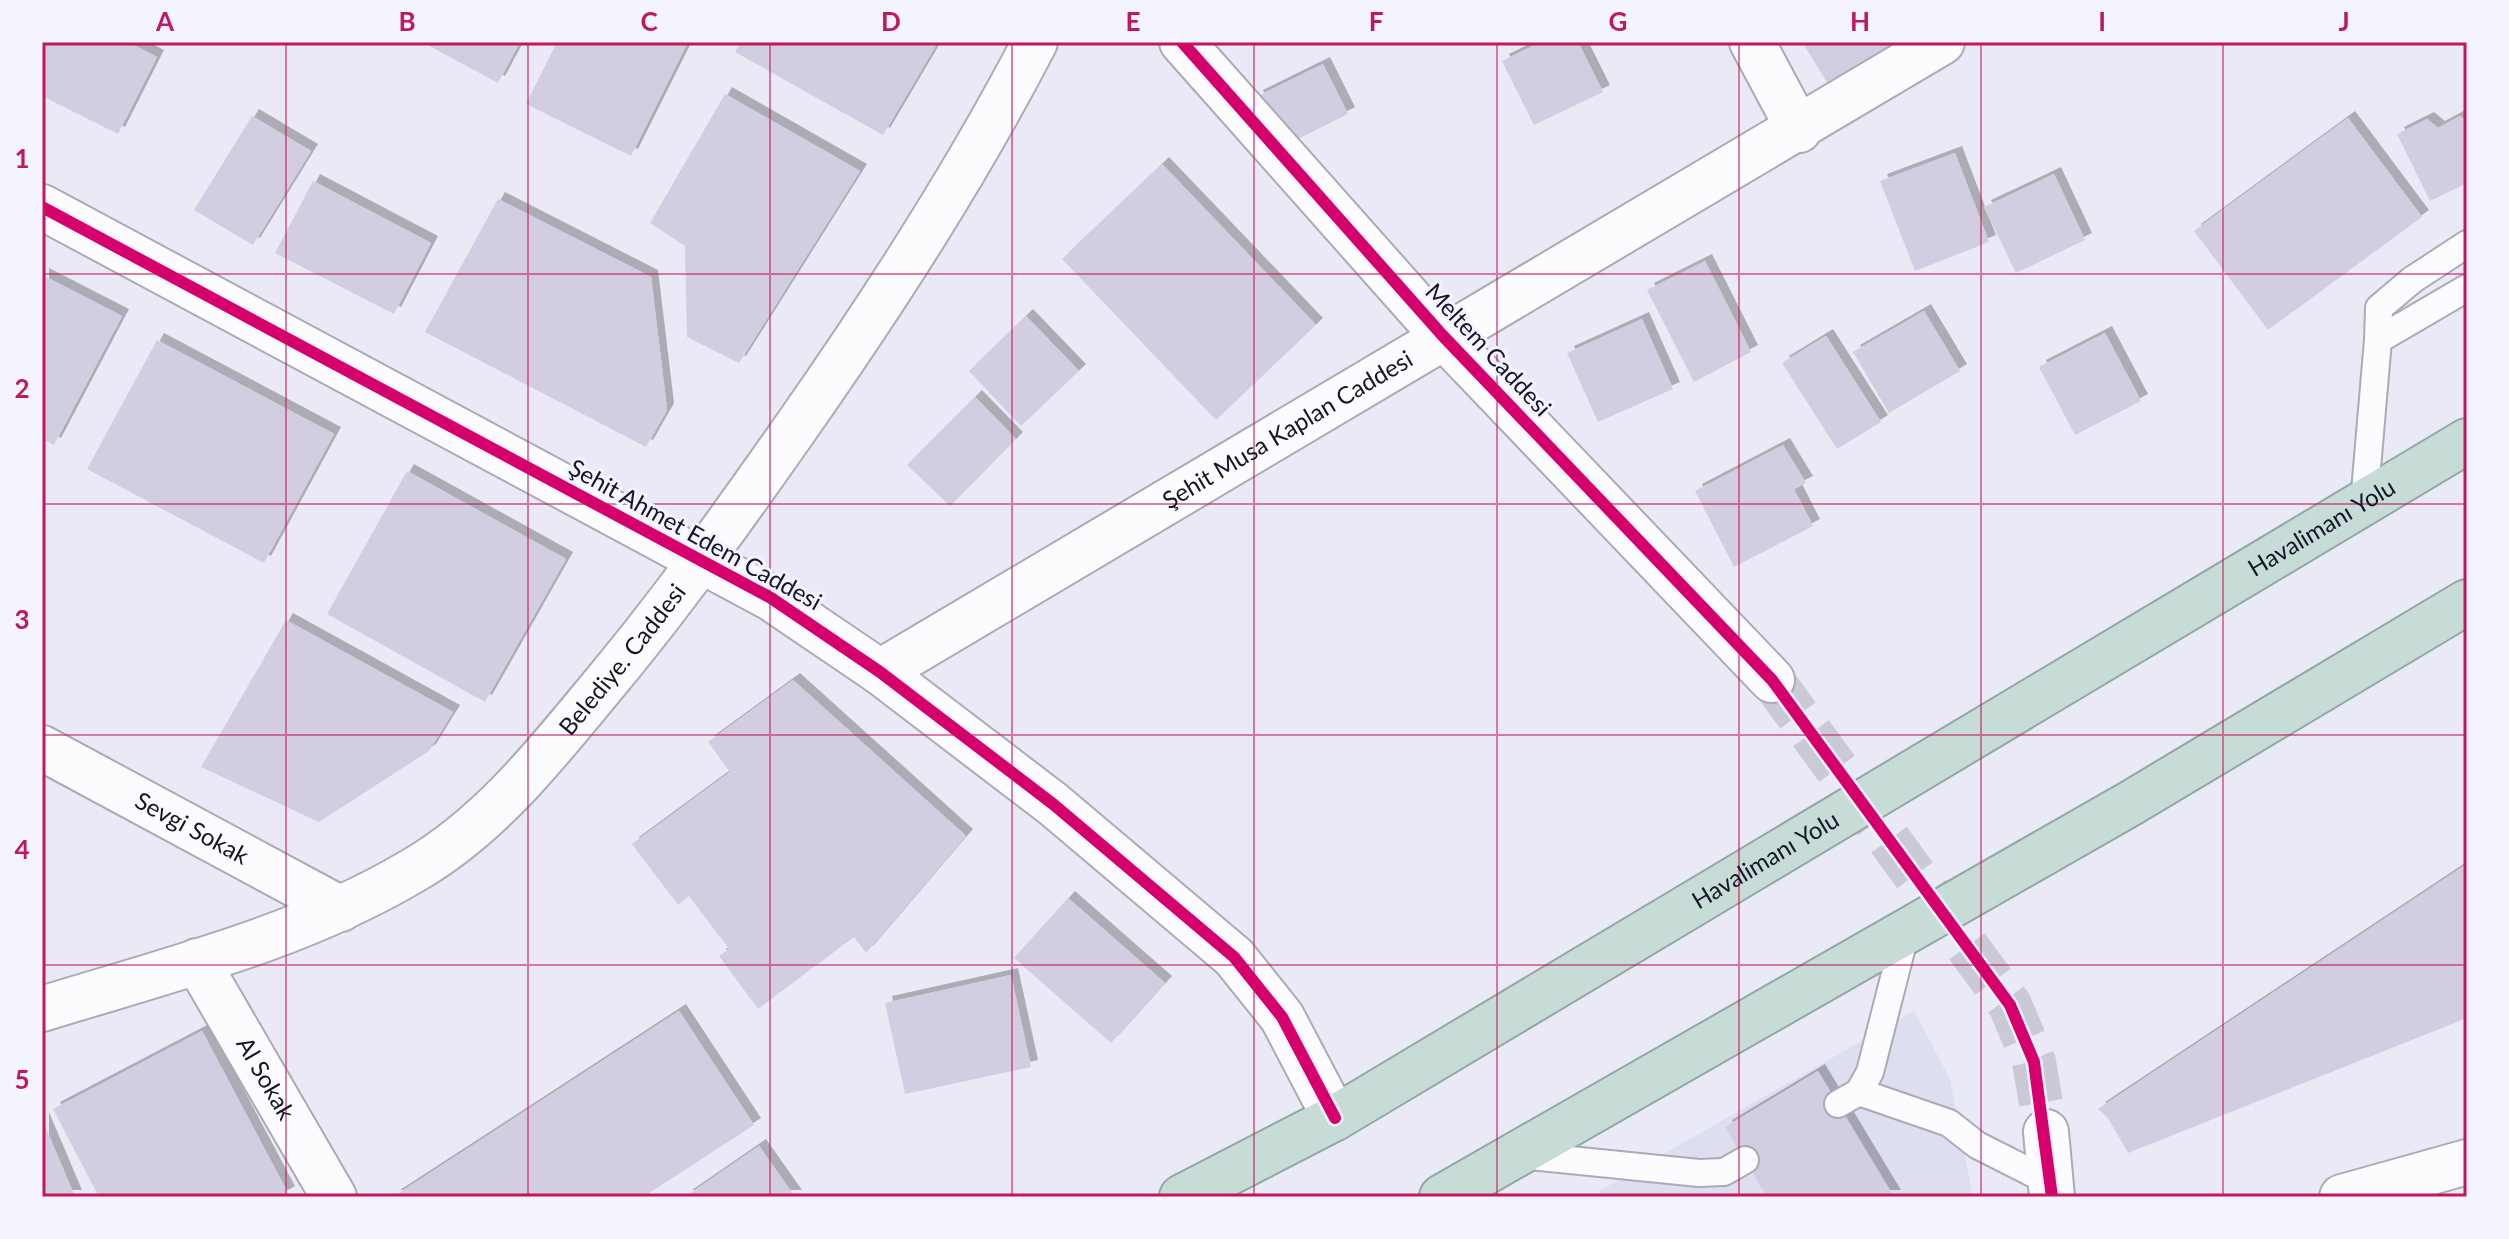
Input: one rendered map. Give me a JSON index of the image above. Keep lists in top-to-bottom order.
{
  "streets": {
    "highway": ["Havalimanı Yolu"],
    "street": [
      "Meltem Caddesi",
      "Şehit Musa Kaplan Caddesi",
      "Şehit Ahmet Edem Caddesi",
      "Belediye. Caddesi",
      "Sevgi Sokak",
      "Al Sokak"
    ]
  },
  "crossings": [
    ["Meltem Caddesi", "Şehit Musa Kaplan Caddesi"],
    ["Şehit Musa Kaplan Caddesi", "Şehit Ahmet Edem Caddesi"],
    ["Havalimanı Yolu", "Şehit Ahmet Edem Caddesi"],
    ["Şehit Ahmet Edem Caddesi", "Belediye. Caddesi"],
    ["Belediye. Caddesi", "Sevgi Sokak"],
    ["Belediye. Caddesi", "Al Sokak"]
  ],
  "grid": {
    "columns": [
      "A",
      "B",
      "C",
      "D",
      "E",
      "F",
      "G",
      "H",
      "I",
      "J"
    ],
    "rows": [
      "1",
      "2",
      "3",
      "4",
      "5"
    ]
  }
}
